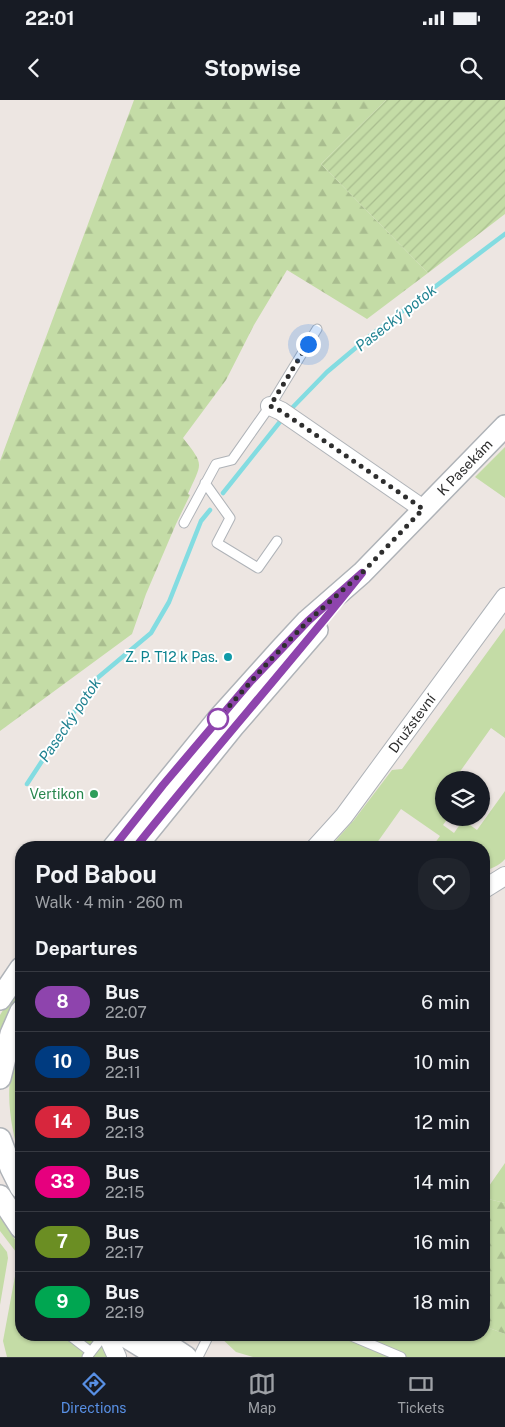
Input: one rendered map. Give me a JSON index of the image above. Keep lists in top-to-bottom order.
{
  "streets": {
    "street": ["K Pasekám", "Družstevní"]
  },
  "water": ["Pasecký potok"],
  "places": ["Z. P. T12 k Pas.", "Vertikon"],
  "lines": ["bus line 8"],
  "page": {
    "status": "22:01",
    "header": "Stopwise",
    "heading": [
      ["Pod Babou", "Walk · 4 min · 260 m"],
      "Departures"
    ],
    "list": [
      {
        "mark": "8",
        "name": "Bus",
        "note": "22:07",
        "value": "6 min"
      },
      {
        "mark": "10",
        "name": "Bus",
        "note": "22:11",
        "value": "10 min"
      },
      {
        "mark": "14",
        "name": "Bus",
        "note": "22:13",
        "value": "12 min"
      },
      {
        "mark": "33",
        "name": "Bus",
        "note": "22:15",
        "value": "14 min"
      },
      {
        "mark": "7",
        "name": "Bus",
        "note": "22:17",
        "value": "16 min"
      },
      {
        "mark": "9",
        "name": "Bus",
        "note": "22:19",
        "value": "18 min"
      }
    ],
    "tabs": ["Directions", "Map", "Tickets"]
  }
}
